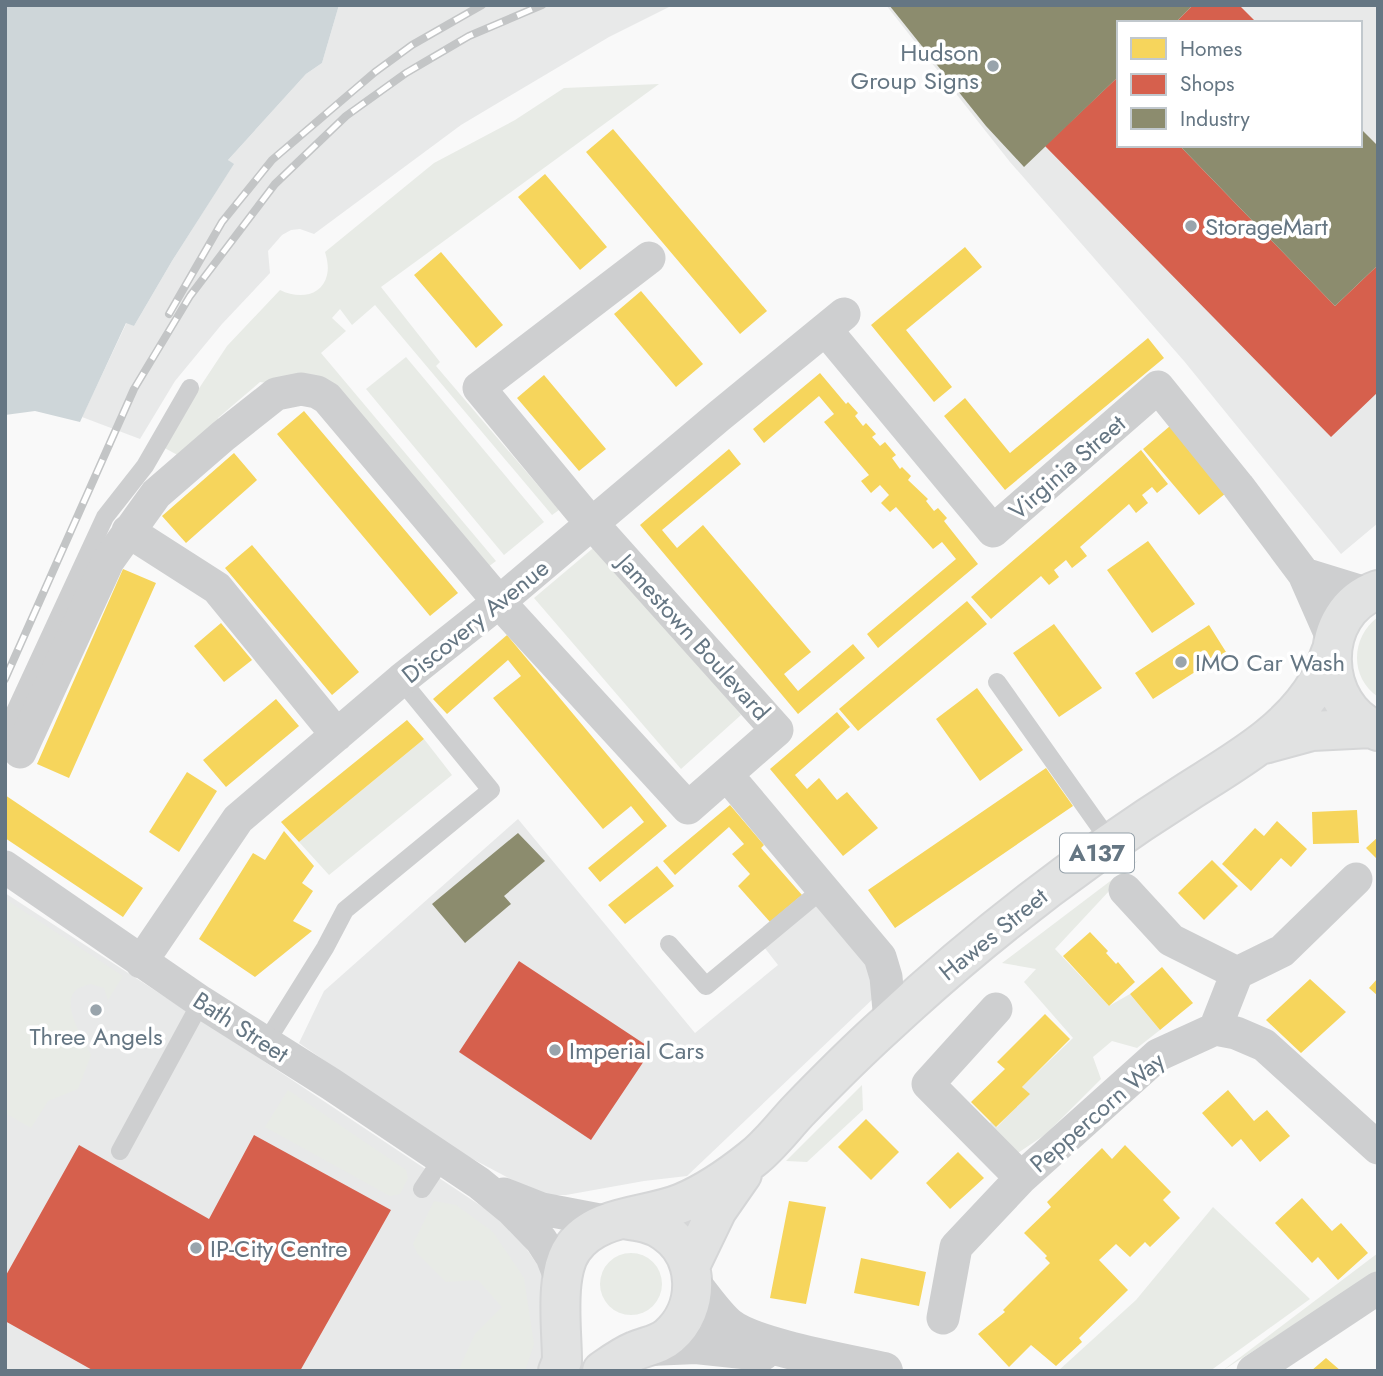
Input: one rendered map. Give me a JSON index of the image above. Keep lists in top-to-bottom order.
{
  "streets": {
    "main road": ["A137", "Hawes Street"],
    "street": [
      "Virginia Street",
      "Discovery Avenue",
      "Jamestown Boulevard",
      "Bath Street",
      "Peppercorn Way"
    ]
  },
  "crossings": [
    ["Virginia Street", "Discovery Avenue"],
    ["Discovery Avenue", "Jamestown Boulevard"],
    ["Discovery Avenue", "Bath Street"],
    ["A137", "Hawes Street"],
    ["Hawes Street", "Bath Street"]
  ],
  "places": [
    "Hudson Group Signs",
    "StorageMart",
    "IMO Car Wash",
    "Three Angels",
    "Imperial Cars",
    "IP-City Centre"
  ],
  "legend": ["Homes", "Shops", "Industry"]
}
